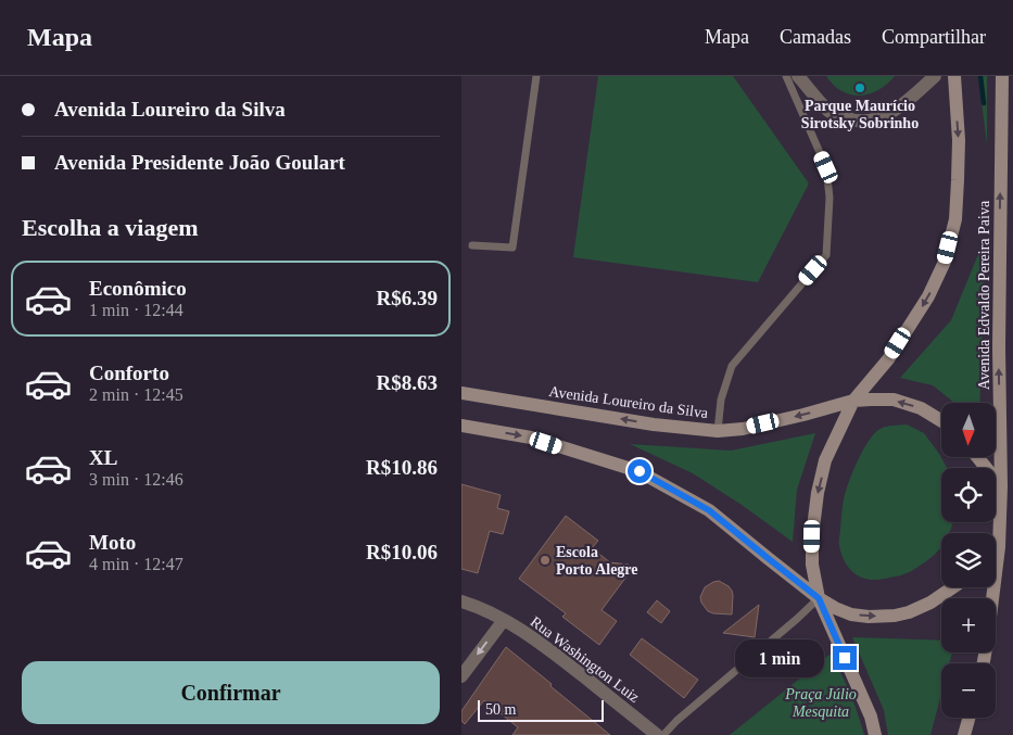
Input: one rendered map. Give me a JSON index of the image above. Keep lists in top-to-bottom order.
{
  "streets": {
    "main road": ["Avenida Edvaldo Pereira Paiva", "Avenida Loureiro da Silva"],
    "street": ["Rua Washington Luiz"]
  },
  "crossings": [
    ["Avenida Edvaldo Pereira Paiva", "Avenida Loureiro da Silva"]
  ],
  "parks": ["Praça Júlio Mesquita"],
  "places": ["Parque Maurício Sirotsky Sobrinho", "Escola Porto Alegre"],
  "scale_bar": "50 m",
  "north": "bottom",
  "page": {
    "header": "Mapa",
    "nav": ["Mapa", "Camadas", "Compartilhar"],
    "banner": ["Avenida Loureiro da Silva", "Avenida Presidente João Goulart"],
    "heading": "Escolha a viagem",
    "list": [
      {
        "name": "Econômico",
        "note": "1 min · 12:44",
        "value": "R$6.39"
      },
      {
        "name": "Conforto",
        "note": "2 min · 12:45",
        "value": "R$8.63"
      },
      {
        "name": "XL",
        "note": "3 min · 12:46",
        "value": "R$10.86"
      },
      {
        "name": "Moto",
        "note": "4 min · 12:47",
        "value": "R$10.06"
      }
    ],
    "map_buttons": ["+", "−"],
    "bubble": "1 min",
    "buttons": "Confirmar",
    "scale": "50 m"
  }
}
